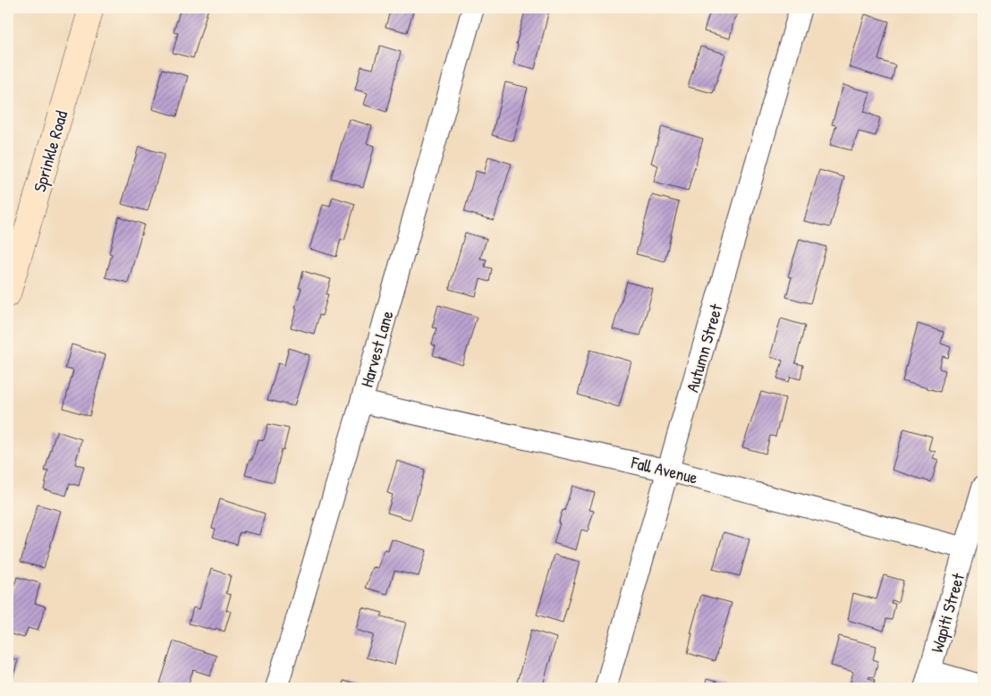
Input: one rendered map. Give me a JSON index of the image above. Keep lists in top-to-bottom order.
{
  "streets": {
    "main road": ["Sprinkle Road"],
    "street": [
      "Autumn Street",
      "Harvest Lane",
      "Fall Avenue",
      "Wapiti Street"
    ]
  },
  "crossings": [
    ["Autumn Street", "Fall Avenue"],
    ["Harvest Lane", "Fall Avenue"],
    ["Fall Avenue", "Wapiti Street"]
  ]
}
